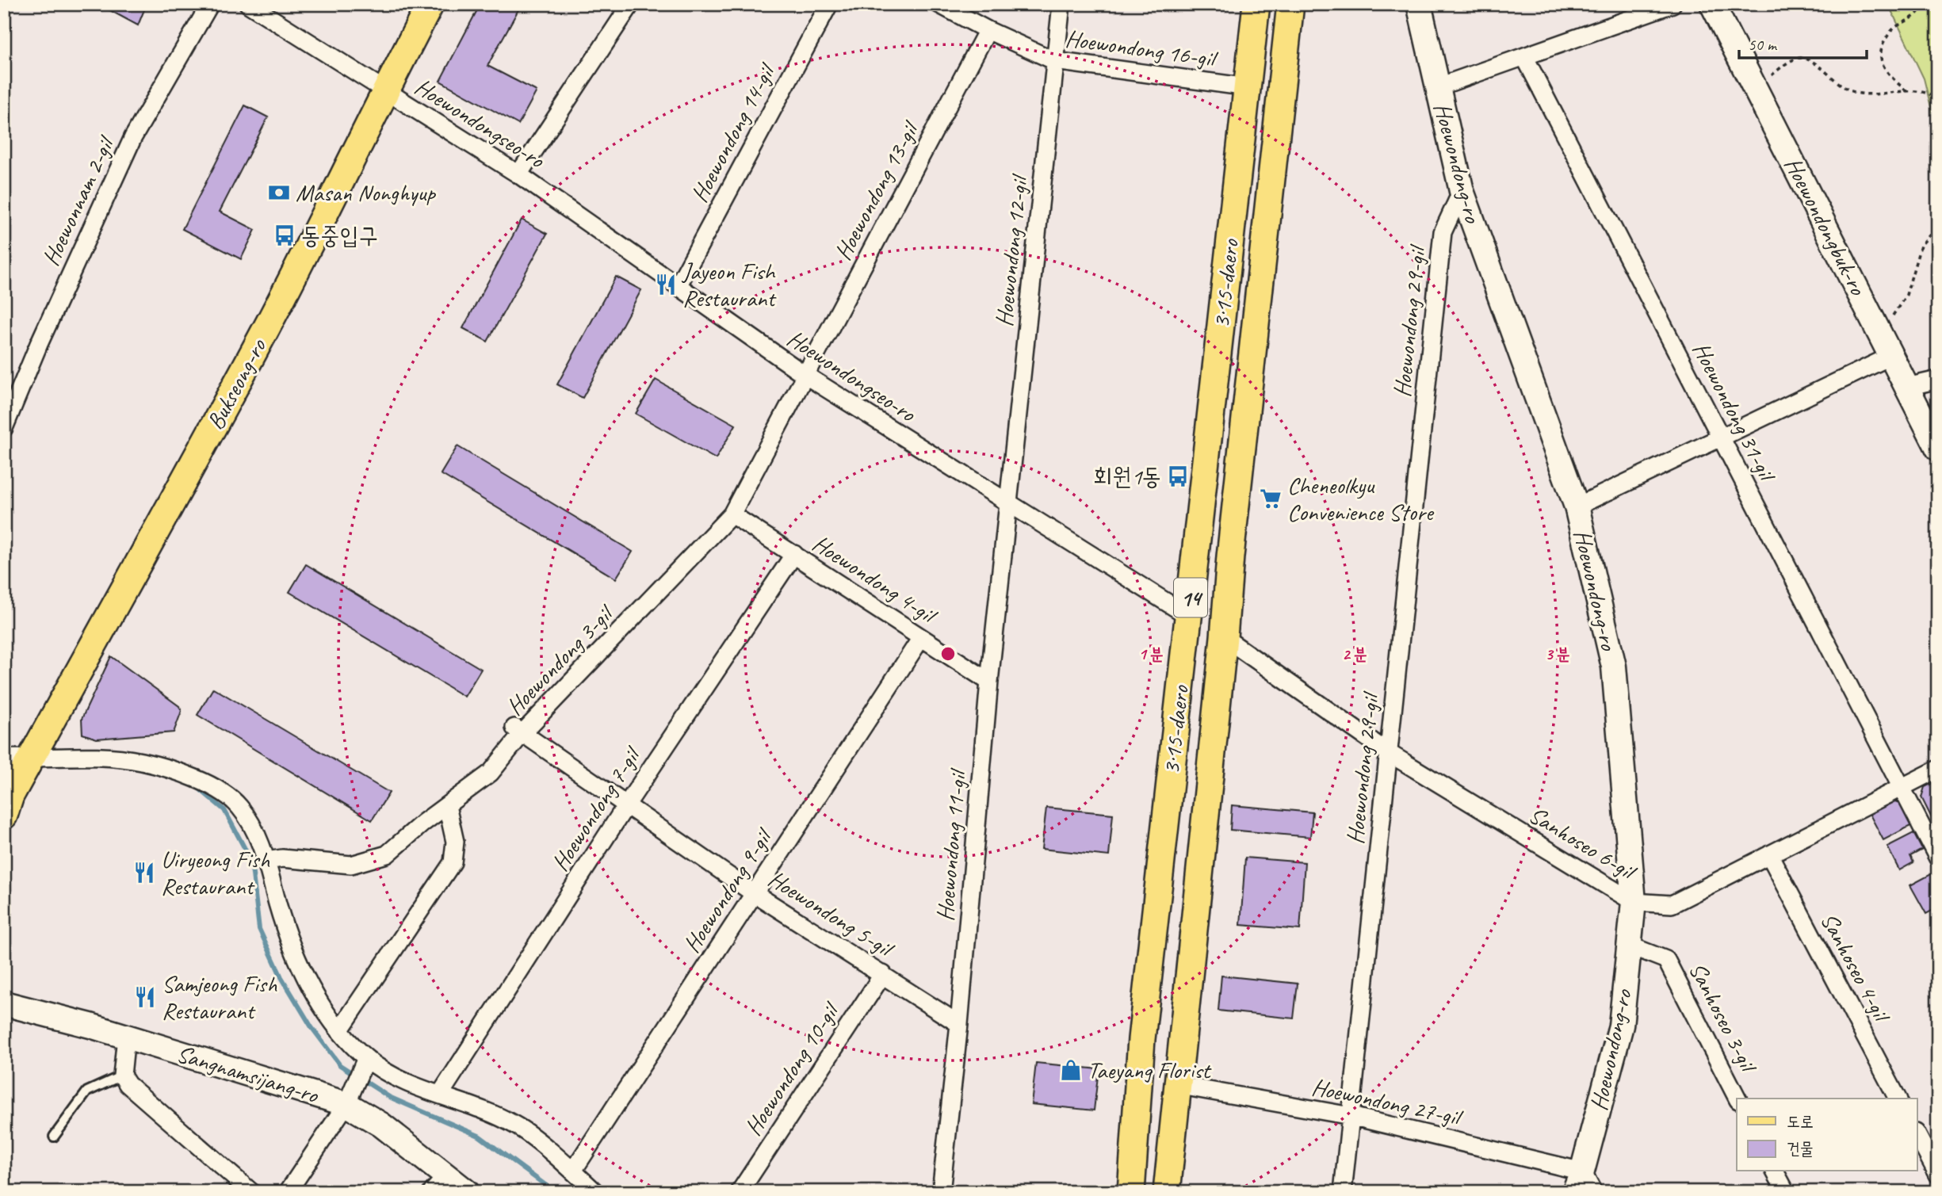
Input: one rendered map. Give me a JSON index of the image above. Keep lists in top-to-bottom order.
{
  "streets": {
    "main road": [
      "Hoewondong-ro",
      "Hoewondongbuk-ro",
      "3·15-daero",
      "Bukseong-ro",
      "14",
      "Sangnamsijang-ro"
    ],
    "street": [
      "Hoewondong 16-gil",
      "Hoewondongseo-ro",
      "Hoewondong 14-gil",
      "Hoewondong 13-gil",
      "Hoewonnam 2-gil",
      "Hoewondong 12-gil",
      "Hoewondong 29-gil",
      "Hoewondong 31-gil",
      "Hoewondong 4-gil",
      "Hoewondong 3-gil",
      "Hoewondong 7-gil",
      "Sanhoseo 6-gil",
      "Hoewondong 11-gil",
      "Hoewondong 9-gil",
      "Hoewondong 5-gil",
      "Sanhoseo 4-gil",
      "Sanhoseo 3-gil",
      "Hoewondong 10-gil",
      "Hoewondong 27-gil"
    ]
  },
  "crossings": [
    ["Hoewondong 16-gil", "Hoewondong 13-gil"],
    ["Hoewondong 16-gil", "Hoewondong 12-gil"],
    ["Hoewondong 16-gil", "3·15-daero"],
    ["Hoewondongseo-ro", "Hoewondong 14-gil"],
    ["Hoewondongseo-ro", "Hoewondong 13-gil"],
    ["Hoewondongseo-ro", "Hoewondong 12-gil"],
    ["Hoewondongseo-ro", "3·15-daero"],
    ["Hoewondongseo-ro", "Bukseong-ro"],
    ["Hoewondongseo-ro", "Hoewondong 3-gil"],
    ["Hoewondongseo-ro", "Hoewondong 11-gil"],
    ["Hoewondong-ro", "Hoewondong 29-gil"],
    ["Hoewondong-ro", "Sanhoseo 6-gil"],
    ["Hoewondong-ro", "Sanhoseo 3-gil"],
    ["Hoewondong-ro", "Hoewondong 27-gil"],
    ["Hoewondong 13-gil", "Hoewondong 3-gil"],
    ["Hoewondong 12-gil", "Hoewondong 11-gil"],
    ["3·15-daero", "Sanhoseo 6-gil"],
    ["3·15-daero", "Hoewondong 27-gil"],
    ["Hoewondong 29-gil", "Sanhoseo 6-gil"],
    ["Hoewondong 29-gil", "Hoewondong 27-gil"],
    ["Hoewondong 31-gil", "Sanhoseo 6-gil"],
    ["Hoewondong 4-gil", "Hoewondong 3-gil"],
    ["Hoewondong 4-gil", "Hoewondong 7-gil"],
    ["Hoewondong 4-gil", "Hoewondong 11-gil"],
    ["Hoewondong 4-gil", "Hoewondong 9-gil"],
    ["Hoewondong 3-gil", "Hoewondong 5-gil"],
    ["Hoewondong 7-gil", "Hoewondong 5-gil"],
    ["Sanhoseo 6-gil", "Sanhoseo 4-gil"],
    ["Hoewondong 11-gil", "Hoewondong 5-gil"],
    ["Hoewondong 9-gil", "Hoewondong 5-gil"],
    ["Hoewondong 5-gil", "Hoewondong 10-gil"]
  ],
  "places": {
    "bank": ["Masan Nonghyup"],
    "bus stop": ["동중입구", "회원1동"],
    "restaurant": ["Jayeon Fish Restaurant", "Uiryeong Fish Restaurant", "Samjeong Fish Restaurant"],
    "supermarket": ["Cheneolkyu Convenience Store"],
    "shop": ["Taeyang Florist"]
  },
  "legend": ["도로", "건물"],
  "scale_bar": "50 m",
  "rings": ["1 분", "2 분", "3 분"]
}
